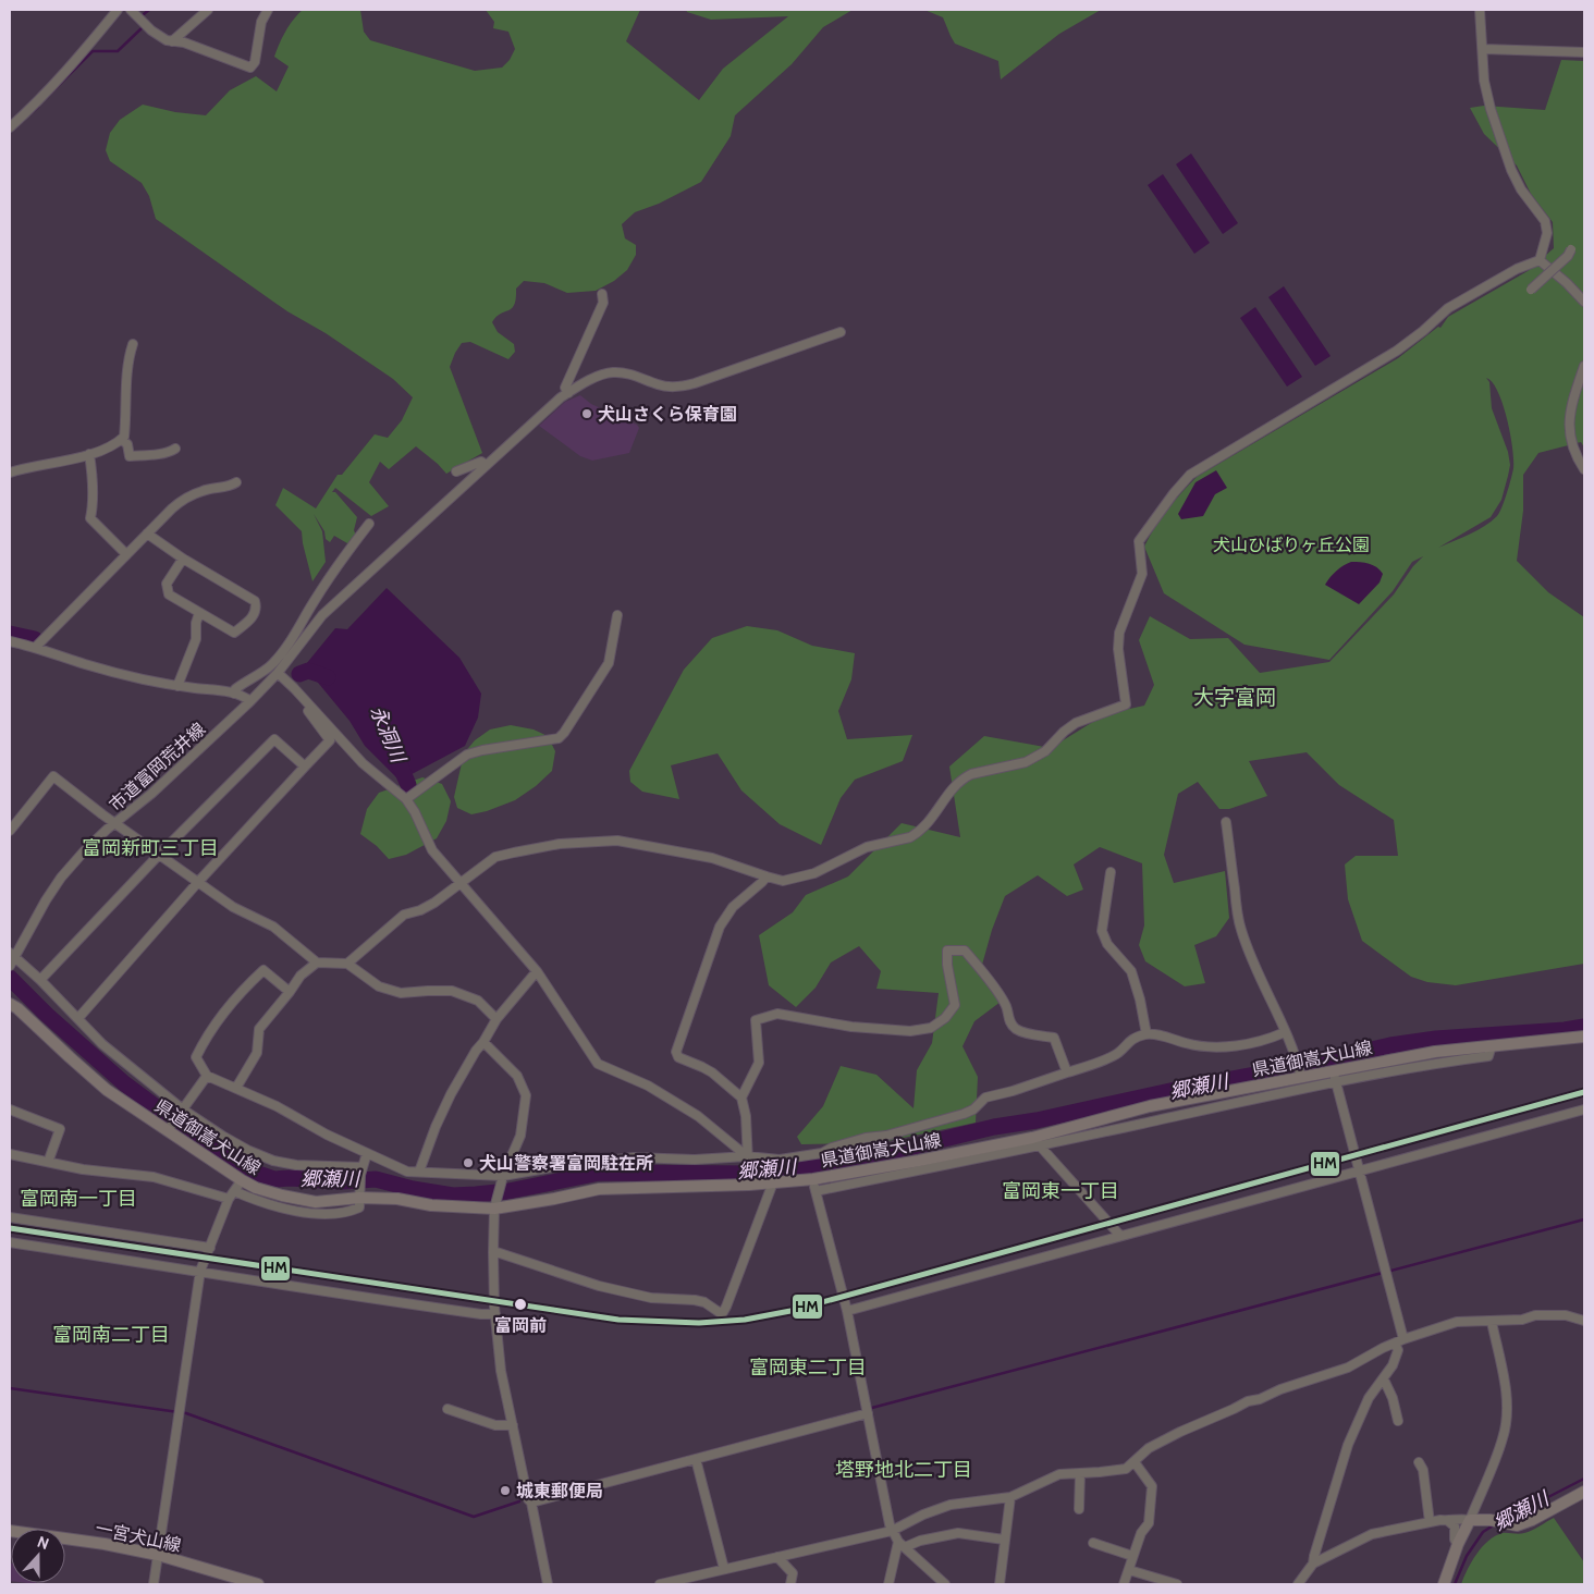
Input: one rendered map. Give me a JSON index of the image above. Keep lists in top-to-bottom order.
{
  "streets": {
    "main road": ["県道御嵩犬山線", "一宮犬山線"],
    "street": ["市道富岡荒井線"]
  },
  "districts": [
    "大字富岡",
    "富岡新町三丁目",
    "富岡東一丁目",
    "富岡南一丁目",
    "富岡南二丁目",
    "富岡東二丁目",
    "塔野地北二丁目"
  ],
  "water": ["永洞川", "郷瀬川"],
  "parks": ["犬山ひばりヶ丘公園"],
  "places": [
    "犬山さくら保育園",
    "犬山警察署富岡駐在所",
    "富岡前",
    "城東郵便局"
  ],
  "lines": ["transit line HM"],
  "north": "top"
}
